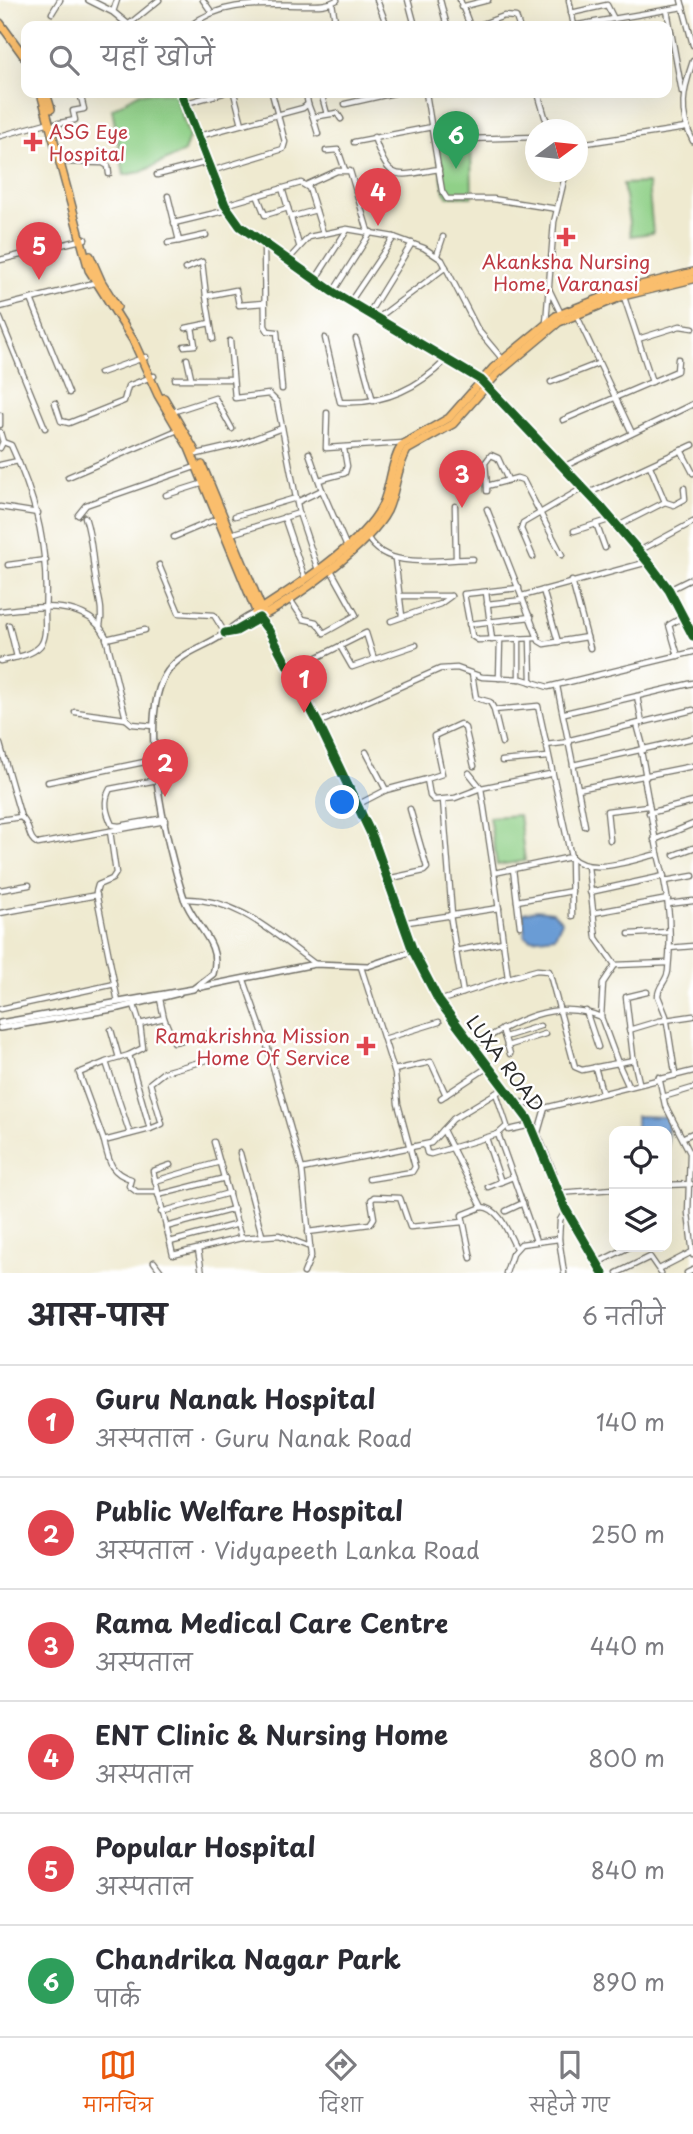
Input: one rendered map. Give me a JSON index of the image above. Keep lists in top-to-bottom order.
{
  "streets": {
    "street": ["LUXA ROAD"]
  },
  "places": {
    "health": ["ASG Eye Hospital", "Akanksha Nursing Home, Varanasi", "Ramakrishna Mission Home Of Service"]
  },
  "north": "right",
  "page": {
    "search": "यहाँ खोजें",
    "pins": [
      "6",
      "4",
      "5",
      "3",
      "1",
      "2"
    ],
    "heading": ["आस-पास", "6 नतीजे"],
    "list": [
      {
        "mark": "1",
        "name": "Guru Nanak Hospital",
        "note": "अस्पताल · Guru Nanak Road",
        "value": "140 m"
      },
      {
        "mark": "2",
        "name": "Public Welfare Hospital",
        "note": "अस्पताल · Vidyapeeth Lanka Road",
        "value": "250 m"
      },
      {
        "mark": "3",
        "name": "Rama Medical Care Centre",
        "note": "अस्पताल",
        "value": "440 m"
      },
      {
        "mark": "4",
        "name": "ENT Clinic & Nursing Home",
        "note": "अस्पताल",
        "value": "800 m"
      },
      {
        "mark": "5",
        "name": "Popular Hospital",
        "note": "अस्पताल",
        "value": "840 m"
      },
      {
        "mark": "6",
        "name": "Chandrika Nagar Park",
        "note": "पार्क",
        "value": "890 m"
      }
    ],
    "nav": ["मानचित्र", "दिशा", "सहेजे गए"]
  }
}
